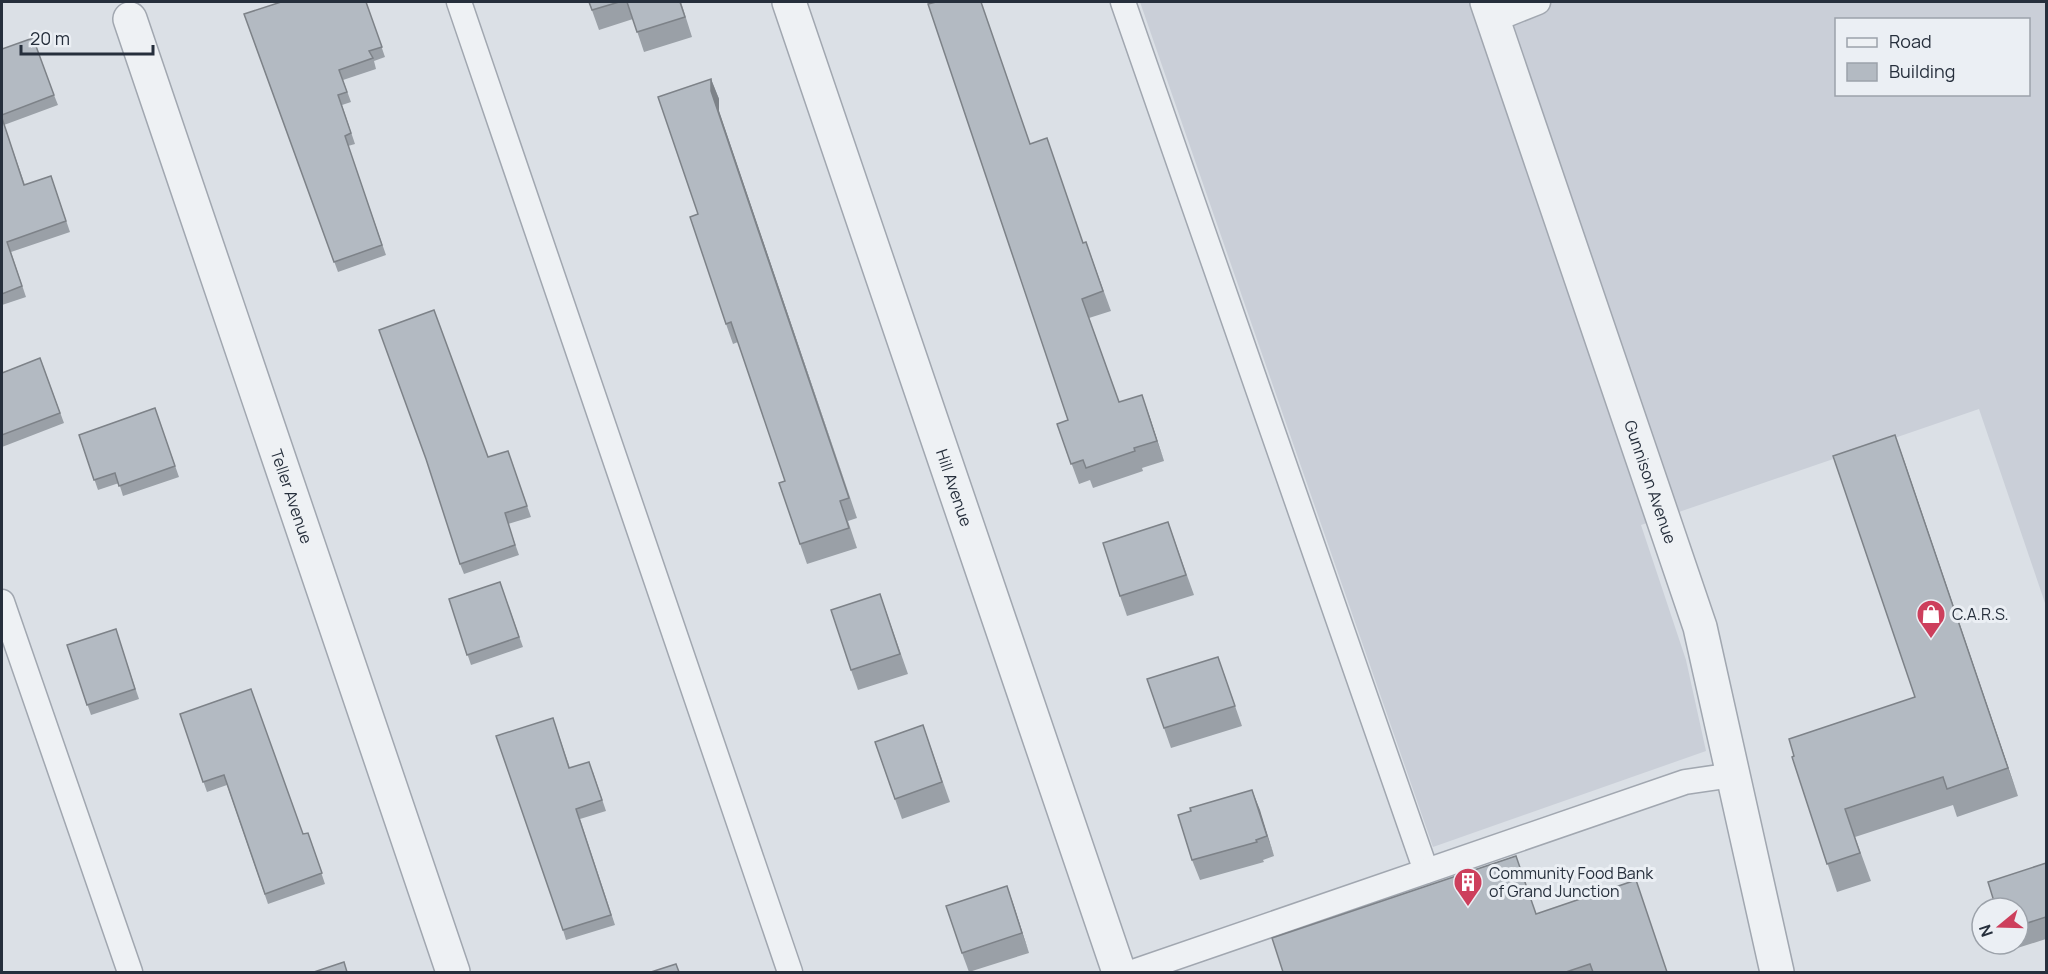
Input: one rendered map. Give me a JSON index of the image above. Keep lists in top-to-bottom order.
{
  "streets": {
    "street": ["Gunnison Avenue", "Hill Avenue", "Teller Avenue"]
  },
  "places": {
    "shop": ["C.A.R.S."],
    "building": ["Community Food Bank of Grand Junction"]
  },
  "legend": ["Road", "Building"],
  "scale_bar": "20 m",
  "north": "left"
}
